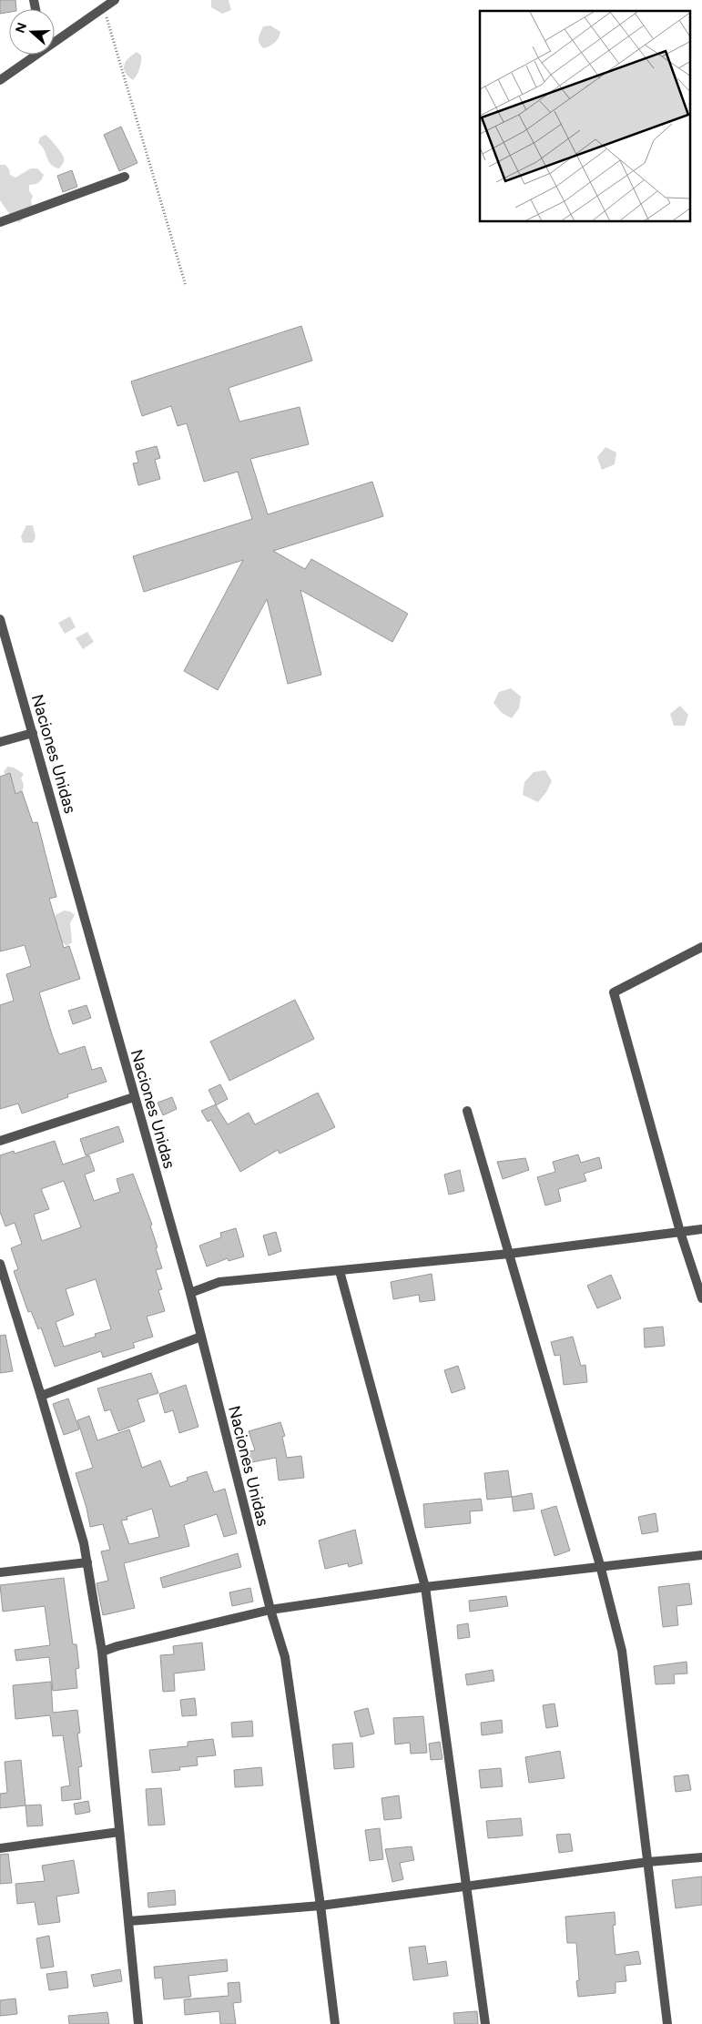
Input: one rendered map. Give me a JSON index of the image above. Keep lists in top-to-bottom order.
{
  "streets": {
    "street": ["Naciones Unidas"]
  },
  "north": "left"
}
